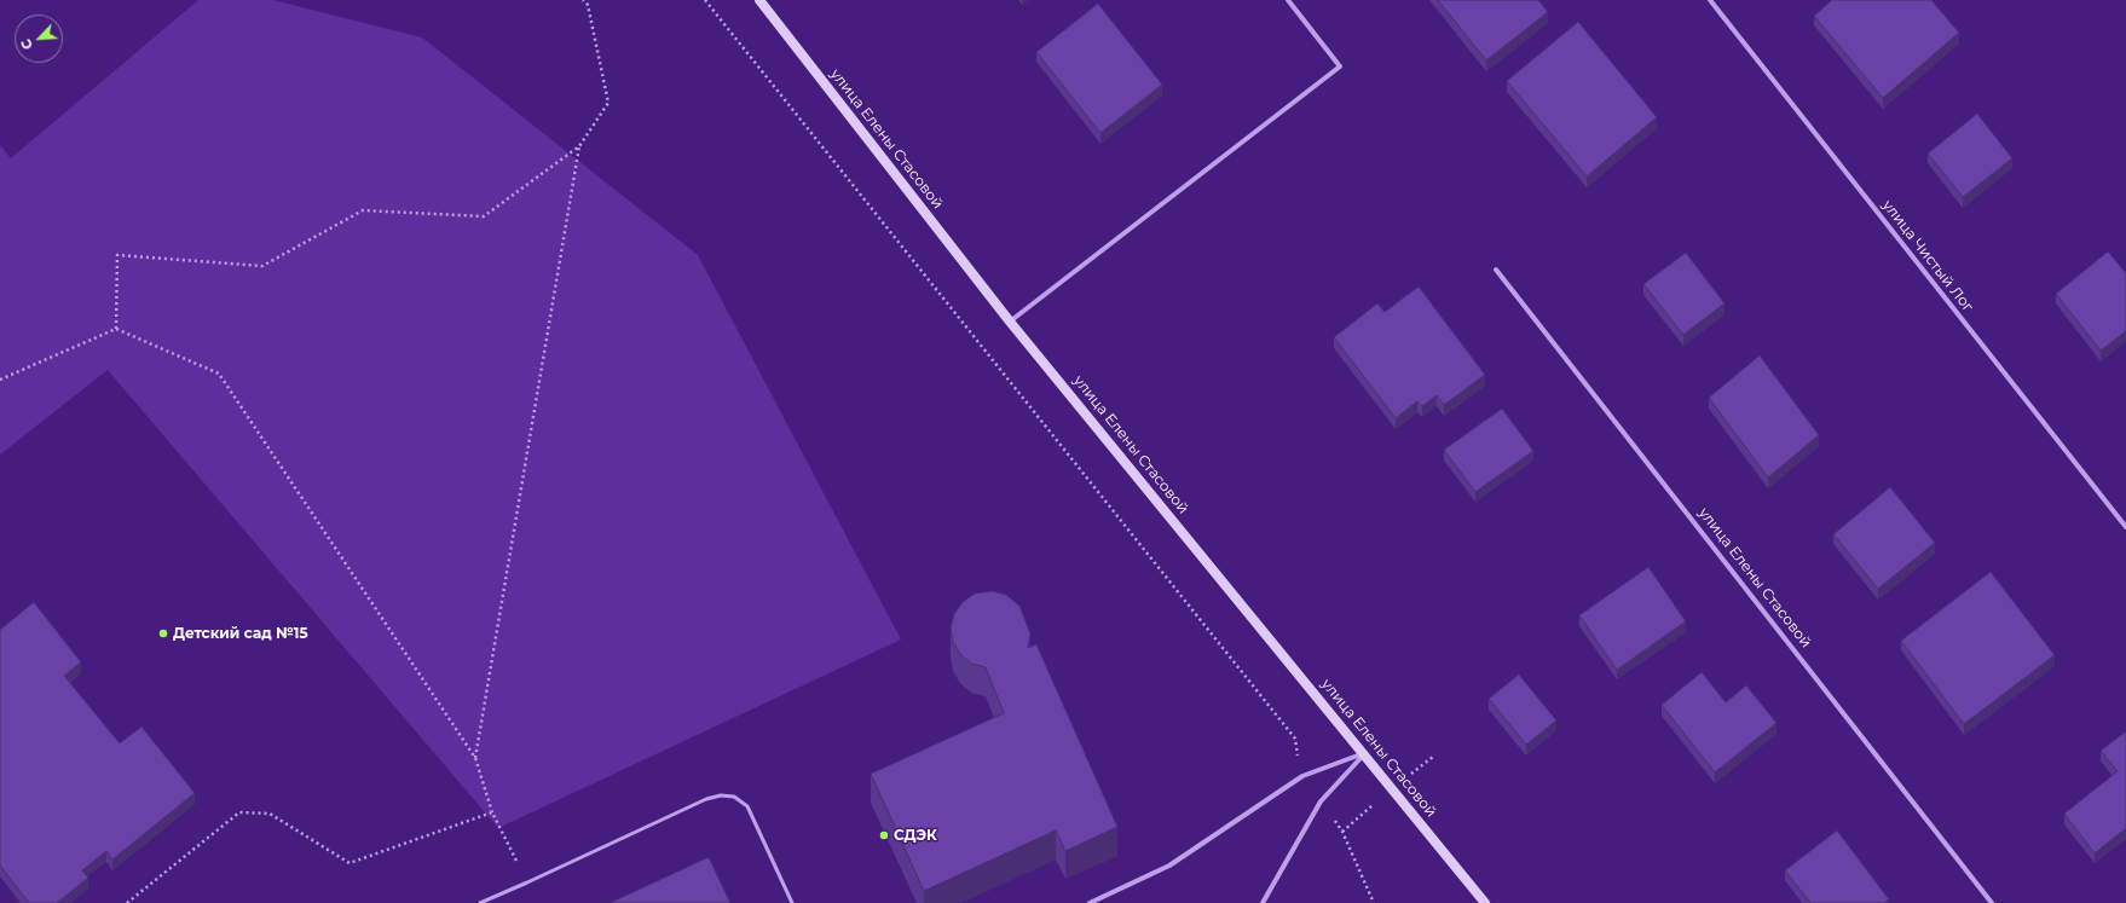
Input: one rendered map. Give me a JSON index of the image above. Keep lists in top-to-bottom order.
{
  "streets": {
    "main road": ["улица Елены Стасовой"],
    "street": ["улица Чистый Лог"]
  },
  "places": ["Детский сад №15", "СДЭК"],
  "north": "bottom left"
}
